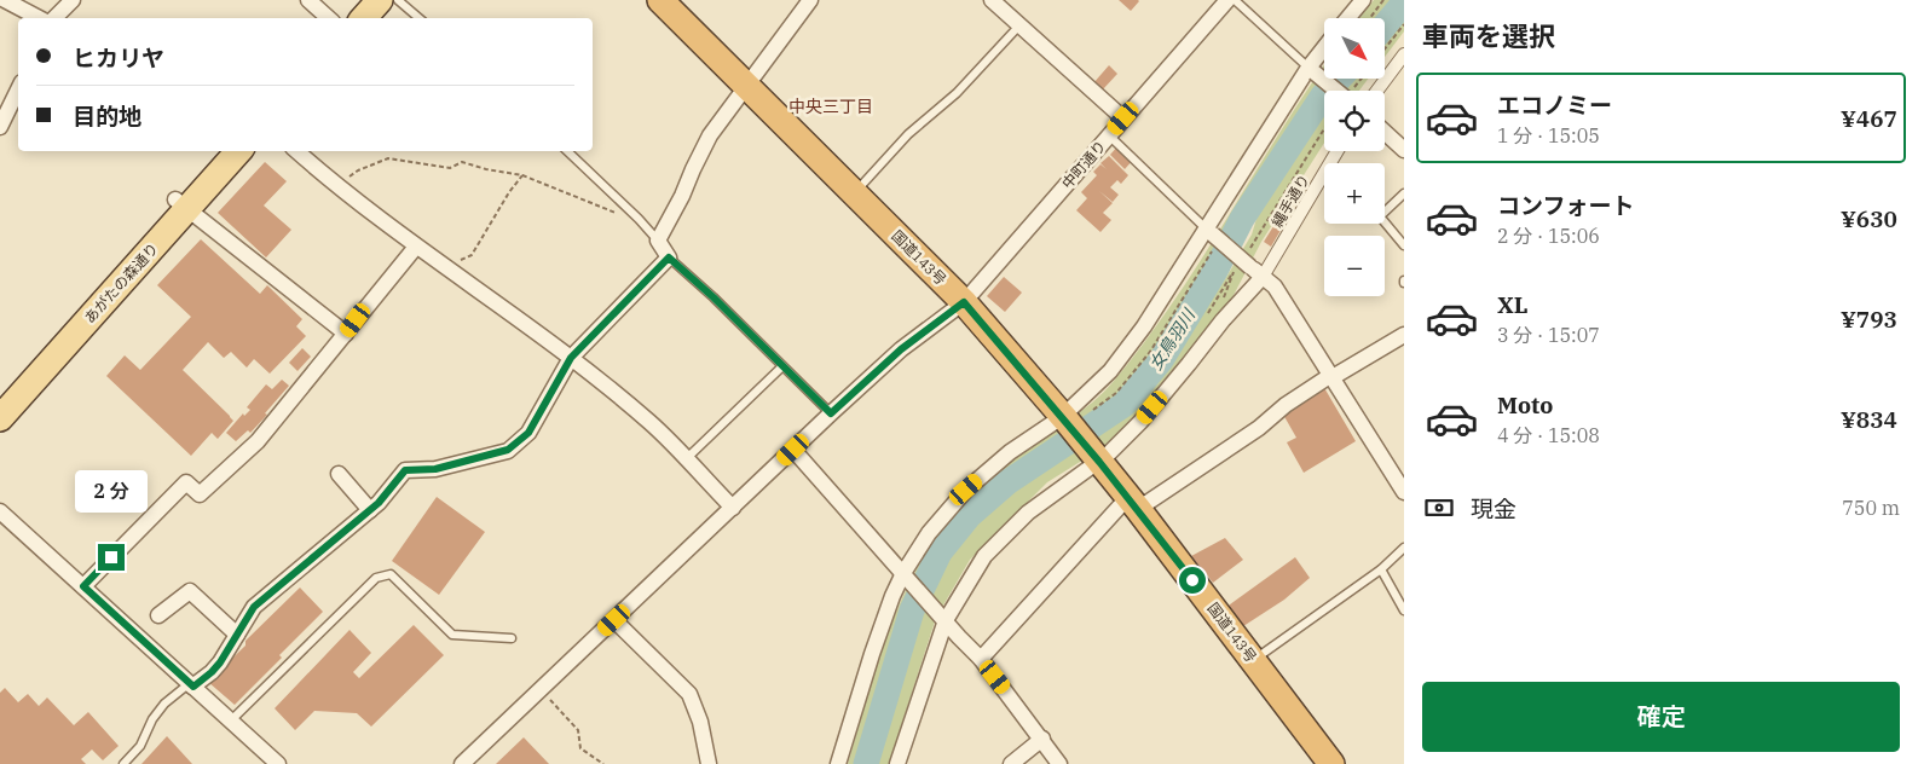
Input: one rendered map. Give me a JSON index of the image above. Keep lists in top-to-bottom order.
{
  "streets": {
    "highway": ["国道143号"],
    "main road": ["あがたの森通り"],
    "street": ["中町通り", "縄手通り"]
  },
  "crossings": [
    ["中町通り", "国道143号"]
  ],
  "districts": ["中央三丁目"],
  "water": ["女鳥羽川"],
  "north": "bottom right",
  "page": {
    "heading": "車両を選択",
    "map_buttons": ["+", "−"],
    "banner": ["ヒカリヤ", "目的地"],
    "list": [
      {
        "name": "エコノミー",
        "note": "1 分 · 15:05",
        "value": "¥467"
      },
      {
        "name": "コンフォート",
        "note": "2 分 · 15:06",
        "value": "¥630"
      },
      {
        "name": "XL",
        "note": "3 分 · 15:07",
        "value": "¥793"
      },
      {
        "name": "Moto",
        "note": "4 分 · 15:08",
        "value": "¥834"
      }
    ],
    "bubble": "2 分",
    "pay": ["現金", "750 m"],
    "buttons": "確定"
  }
}
